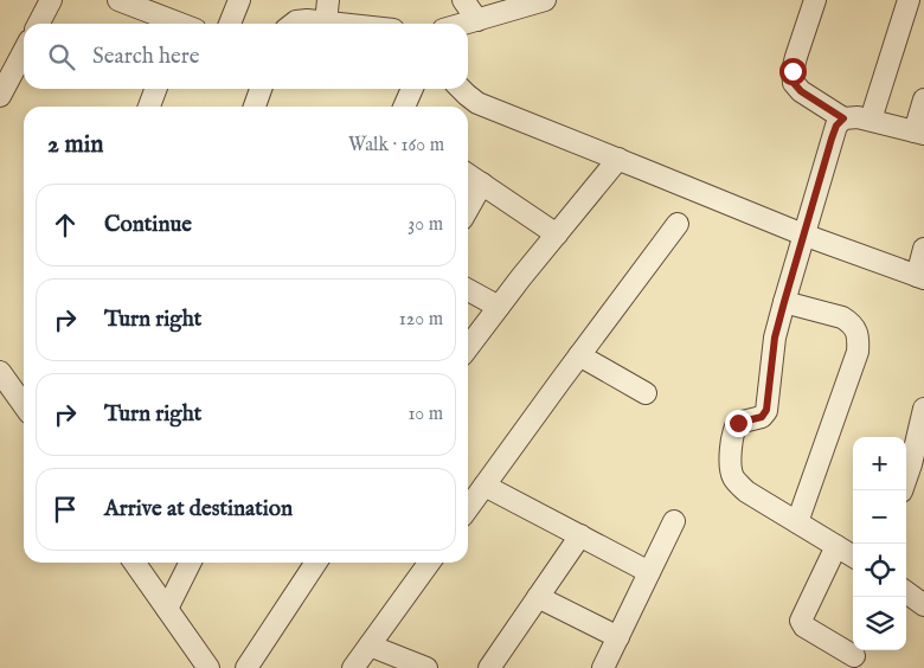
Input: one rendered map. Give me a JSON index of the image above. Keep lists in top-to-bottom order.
{
  "page": {
    "search": "Search here",
    "heading": ["2 min", "Walk · 160 m"],
    "list": [
      ["Continue", "30 m"],
      ["Turn right", "120 m"],
      ["Turn right", "10 m"],
      "Arrive at destination"
    ],
    "map_buttons": ["+", "−"]
  }
}
